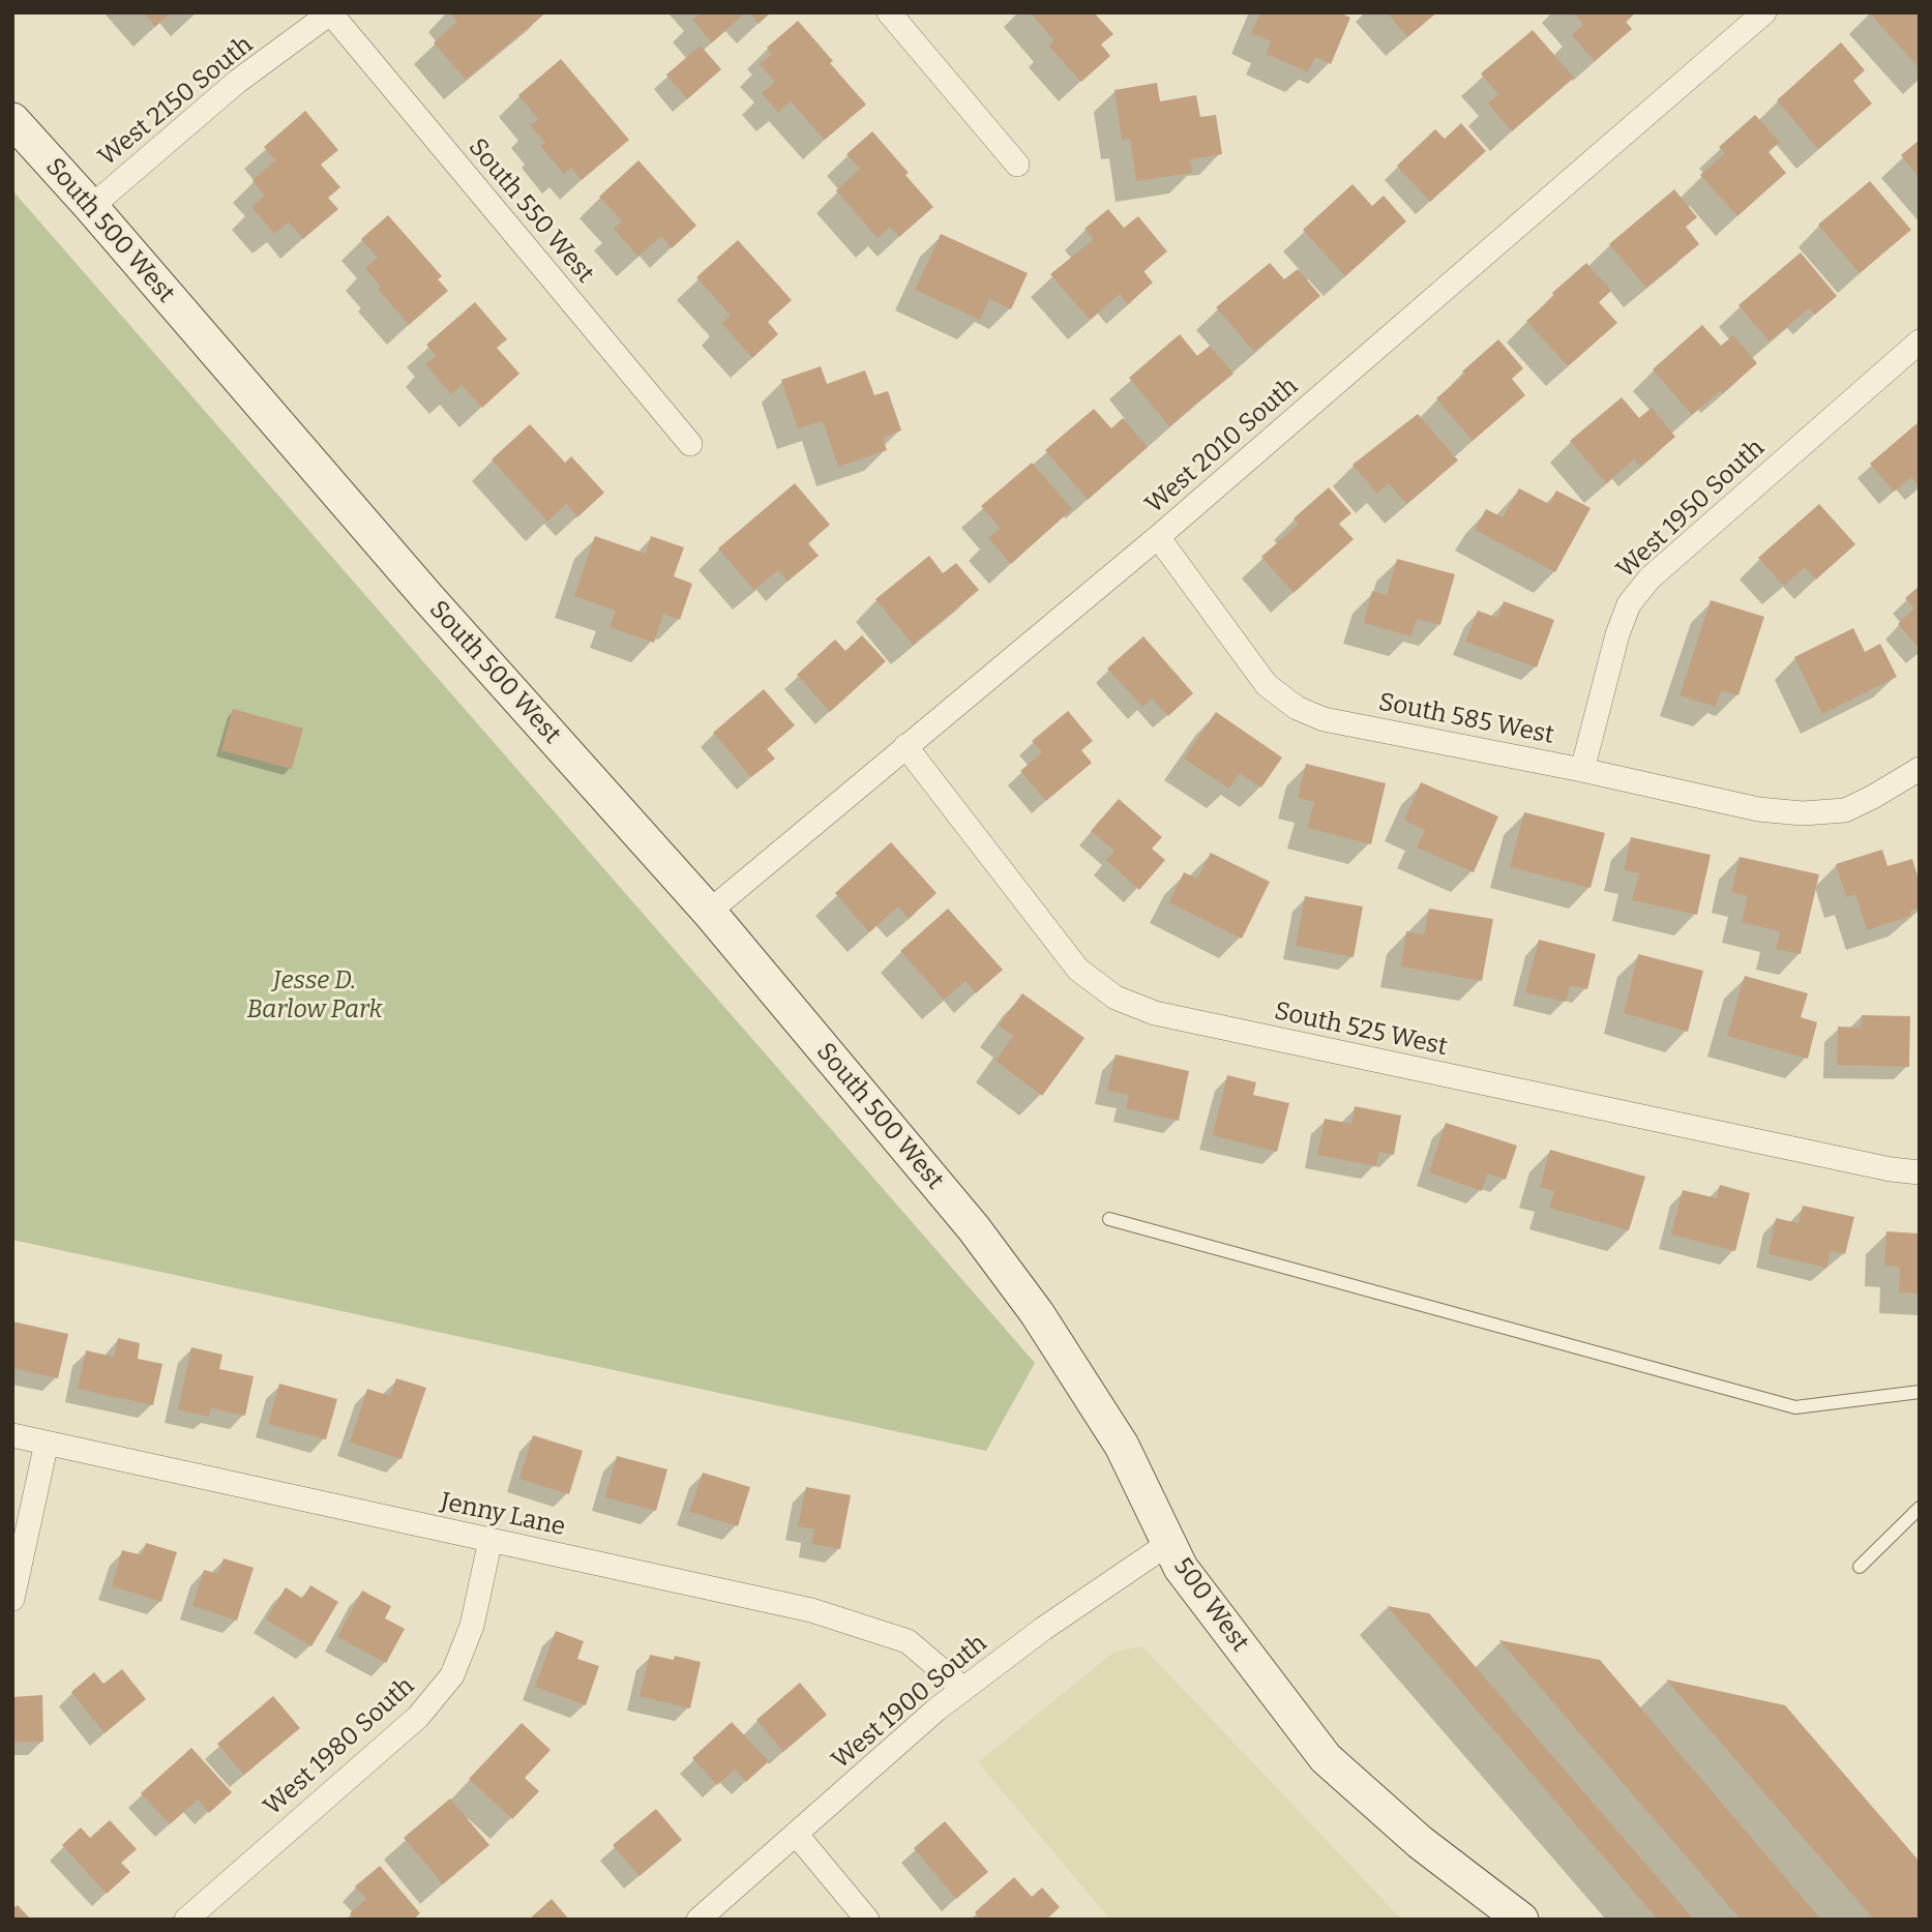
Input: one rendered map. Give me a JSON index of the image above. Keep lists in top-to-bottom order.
{
  "streets": {
    "street": [
      "West 2150 South",
      "South 550 West",
      "South 500 West",
      "West 2010 South",
      "West 1950 South",
      "South 585 West",
      "South 525 West",
      "Jenny Lane",
      "500 West",
      "West 1900 South",
      "West 1980 South"
    ]
  },
  "crossings": [
    ["West 2150 South", "South 550 West"],
    ["West 2150 South", "South 500 West"],
    ["South 500 West", "West 2010 South"],
    ["South 500 West", "500 West"],
    ["West 2010 South", "South 585 West"],
    ["West 2010 South", "South 525 West"],
    ["West 1950 South", "South 585 West"],
    ["Jenny Lane", "West 1900 South"],
    ["Jenny Lane", "West 1980 South"],
    ["500 West", "West 1900 South"]
  ],
  "parks": ["Jesse D. Barlow Park"]
}
